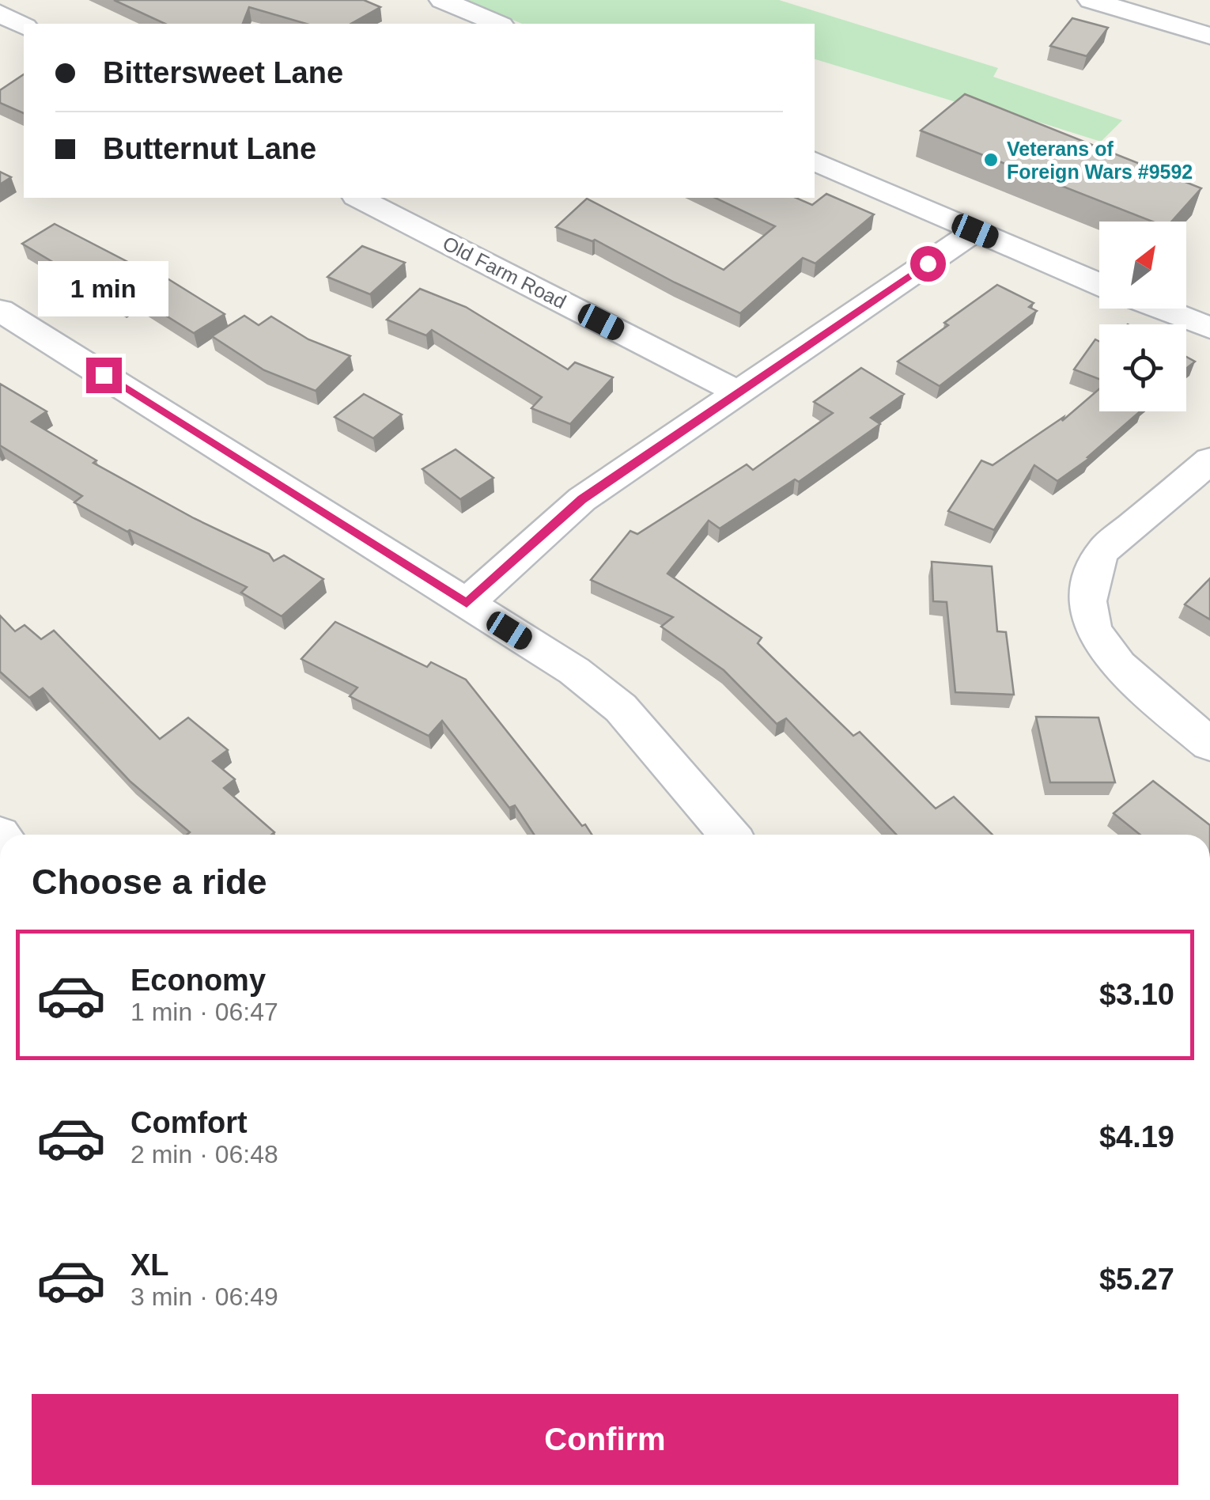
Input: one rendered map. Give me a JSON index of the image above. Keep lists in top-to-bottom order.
{
  "streets": {
    "street": ["Old Farm Road"]
  },
  "places": ["Veterans of Foreign Wars #9592"],
  "north": "top right",
  "page": {
    "banner": ["Bittersweet Lane", "Butternut Lane"],
    "bubble": "1 min",
    "heading": "Choose a ride",
    "list": [
      {
        "name": "Economy",
        "note": "1 min · 06:47",
        "value": "$3.10"
      },
      {
        "name": "Comfort",
        "note": "2 min · 06:48",
        "value": "$4.19"
      },
      {
        "name": "XL",
        "note": "3 min · 06:49",
        "value": "$5.27"
      }
    ],
    "buttons": "Confirm"
  }
}
